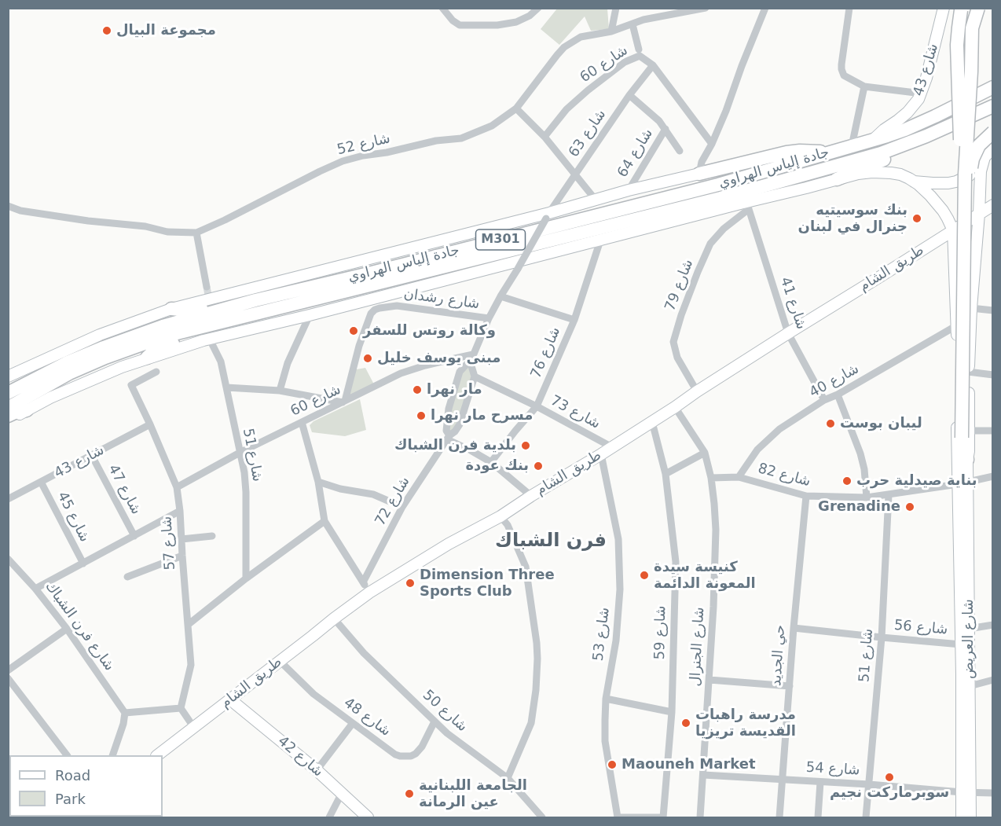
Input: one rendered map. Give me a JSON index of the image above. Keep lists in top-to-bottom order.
{
  "streets": {
    "highway": ["جادة إلياس الهراوي", "M301"],
    "street": [
      "شارع 60",
      "شارع 43",
      "شارع 63",
      "شارع 52",
      "شارع 64",
      "طريق الشام",
      "شارع 79",
      "شارع رشدان",
      "شارع 41",
      "شارع 76",
      "شارع 40",
      "شارع 73",
      "شارع 51",
      "شارع 82",
      "شارع 47",
      "شارع 72",
      "شارع 45",
      "شارع 57",
      "شارع فرن الشباك",
      "شارع 56",
      "شارع 59",
      "شارع 53",
      "شارع العريض",
      "شارع الجنرال",
      "حي الجديد",
      "شارع 50",
      "شارع 48",
      "شارع 42",
      "شارع 54"
    ]
  },
  "crossings": [
    ["شارع 60", "شارع 63"],
    ["شارع 60", "شارع رشدان"],
    ["شارع 60", "شارع 51"],
    ["شارع 60", "شارع 57"],
    ["شارع 43", "جادة إلياس الهراوي"],
    ["شارع 43", "شارع 47"],
    ["شارع 43", "شارع 45"],
    ["شارع 43", "شارع 57"],
    ["شارع 63", "شارع 64"],
    ["شارع 63", "جادة إلياس الهراوي"],
    ["شارع 64", "جادة إلياس الهراوي"],
    ["جادة إلياس الهراوي", "M301"],
    ["جادة إلياس الهراوي", "شارع 79"],
    ["جادة إلياس الهراوي", "شارع 41"],
    ["جادة إلياس الهراوي", "شارع 76"],
    ["جادة إلياس الهراوي", "شارع 51"],
    ["طريق الشام", "شارع 79"],
    ["طريق الشام", "شارع 41"],
    ["طريق الشام", "شارع 73"],
    ["طريق الشام", "شارع 59"],
    ["طريق الشام", "شارع 53"],
    ["طريق الشام", "شارع العريض"],
    ["طريق الشام", "شارع 50"],
    ["طريق الشام", "شارع 48"],
    ["طريق الشام", "شارع 42"],
    ["شارع 79", "شارع 41"],
    ["شارع 41", "شارع 40"],
    ["شارع 76", "شارع 73"],
    ["شارع 40", "شارع 82"],
    ["شارع 40", "شارع العريض"],
    ["شارع 73", "شارع 72"],
    ["شارع 51", "شارع 82"],
    ["شارع 51", "شارع 56"],
    ["شارع 51", "شارع 54"],
    ["شارع 82", "شارع العريض"],
    ["شارع 82", "شارع الجنرال"],
    ["شارع 82", "حي الجديد"],
    ["شارع 56", "شارع العريض"],
    ["شارع 56", "حي الجديد"],
    ["شارع العريض", "شارع 54"],
    ["شارع الجنرال", "شارع 54"],
    ["حي الجديد", "شارع 54"],
    ["شارع 50", "شارع 48"]
  ],
  "districts": ["فرن الشباك"],
  "places": [
    "مجموعة البيال",
    "بنك سوسيتيه جنرال في لبنان",
    "وكالة روتس للسفر",
    "مبنى يوسف خليل",
    "مار نهرا",
    "مسرح مار نهرا",
    "ليبان بوست",
    "بلدية فرن الشباك",
    "بنك عودة",
    "بناية صيدلية حرب",
    "Grenadine",
    "كنيسة سيدة المعونة الدائمة",
    "Dimension Three Sports Club",
    "مدرسة راهبات القديسة تريزيا",
    "Maouneh Market",
    "سوبرماركت نجيم",
    "الجامعة اللبنانية عين الرمانة"
  ],
  "legend": ["Road", "Park"]
}
